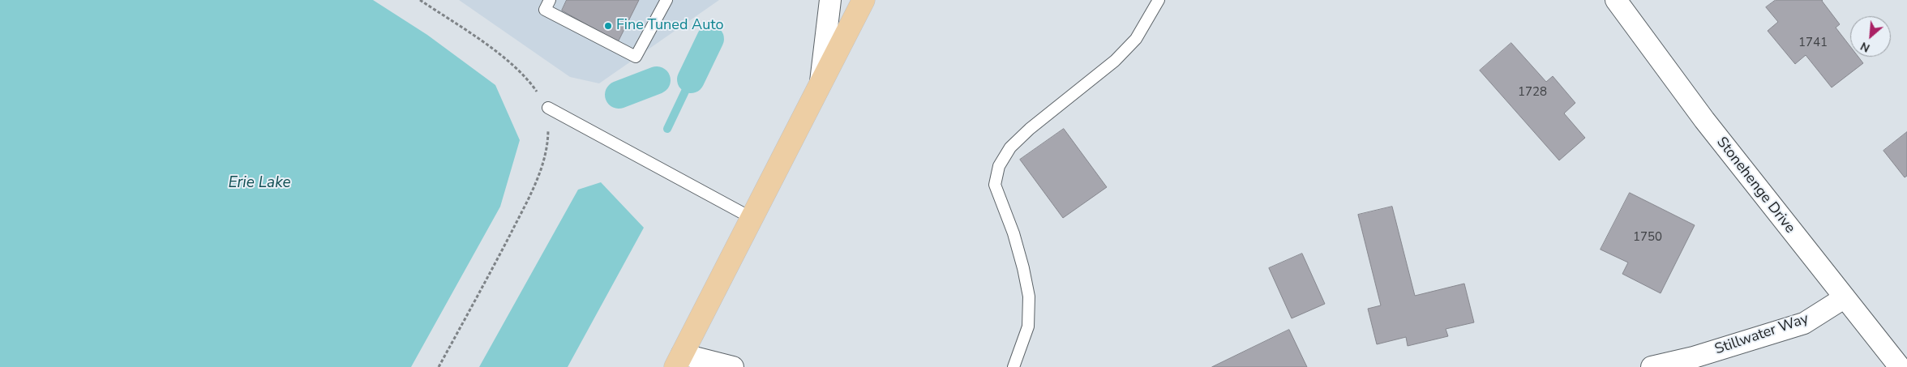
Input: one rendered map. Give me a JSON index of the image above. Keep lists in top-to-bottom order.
{
  "streets": {
    "street": ["Stonehenge Drive", "Stillwater Way"]
  },
  "crossings": [
    ["Stonehenge Drive", "Stillwater Way"]
  ],
  "water": ["Erie Lake"],
  "places": ["Fine Tuned Auto"],
  "house_numbers": ["1741", "1728", "1750"],
  "north": "bottom left"
}
